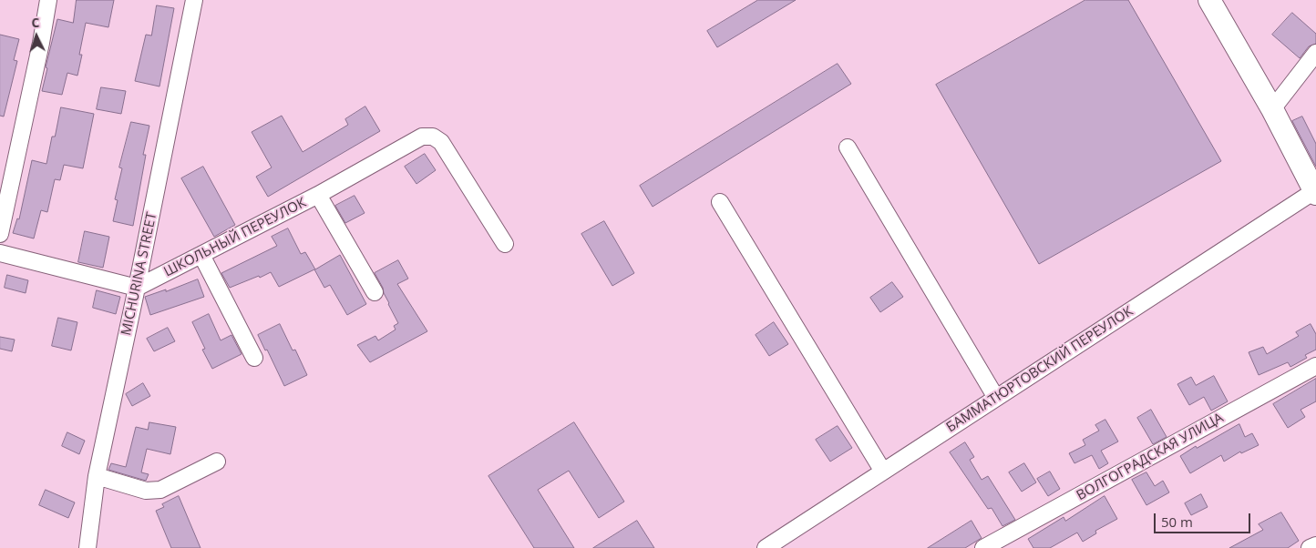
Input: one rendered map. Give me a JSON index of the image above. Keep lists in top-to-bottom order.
{
  "streets": {
    "street": [
      "ШКОЛЬНЫЙ ПЕРЕУЛОК",
      "MICHURINA STREET",
      "БАММАТЮРТОВСКИЙ ПЕРЕУЛОК",
      "ВОЛГОГРАДСКАЯ УЛИЦА"
    ]
  },
  "crossings": [
    ["ШКОЛЬНЫЙ ПЕРЕУЛОК", "MICHURINA STREET"]
  ],
  "scale_bar": "50 m",
  "north": "top"
}
